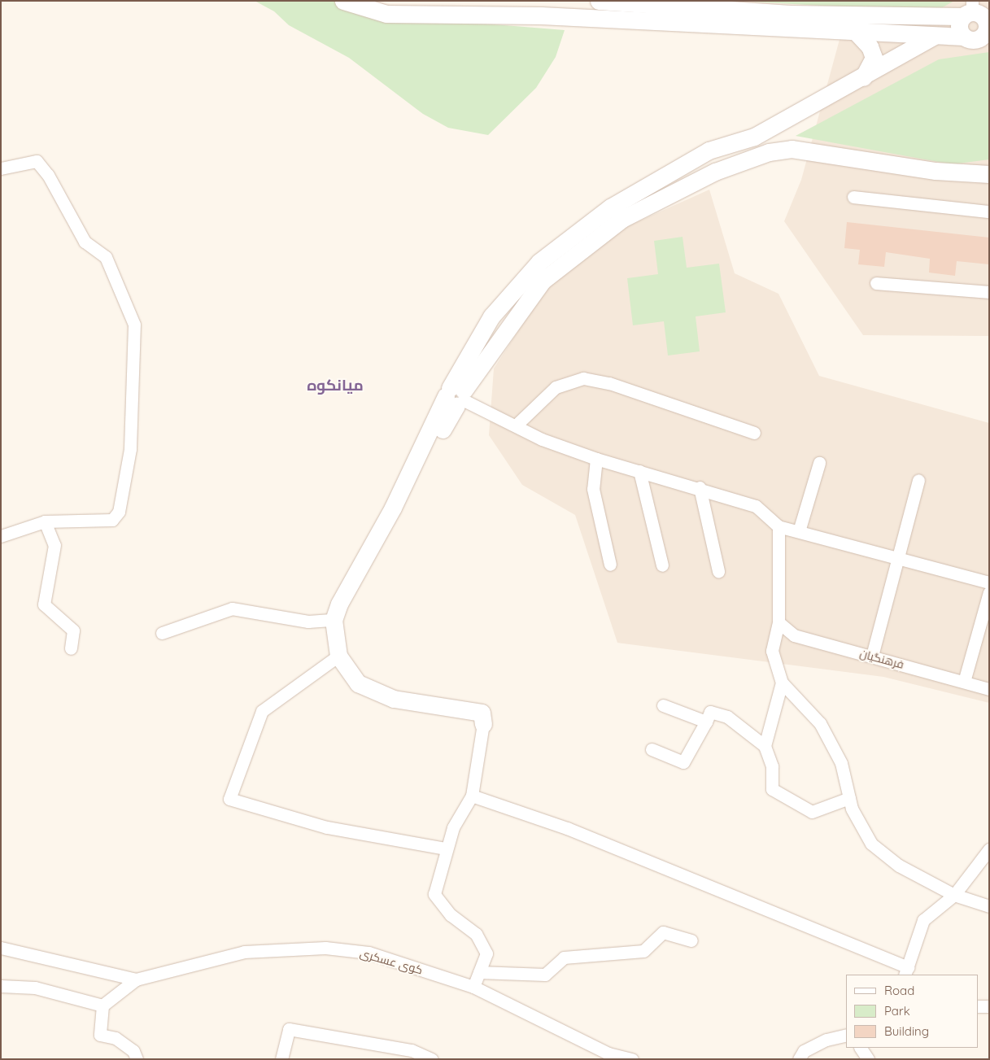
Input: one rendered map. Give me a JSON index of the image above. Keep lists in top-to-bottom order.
{
  "streets": {
    "street": ["فرهنگیان", "کوی عسکری"]
  },
  "districts": ["میانکوه"],
  "legend": ["Road", "Park", "Building"]
}
